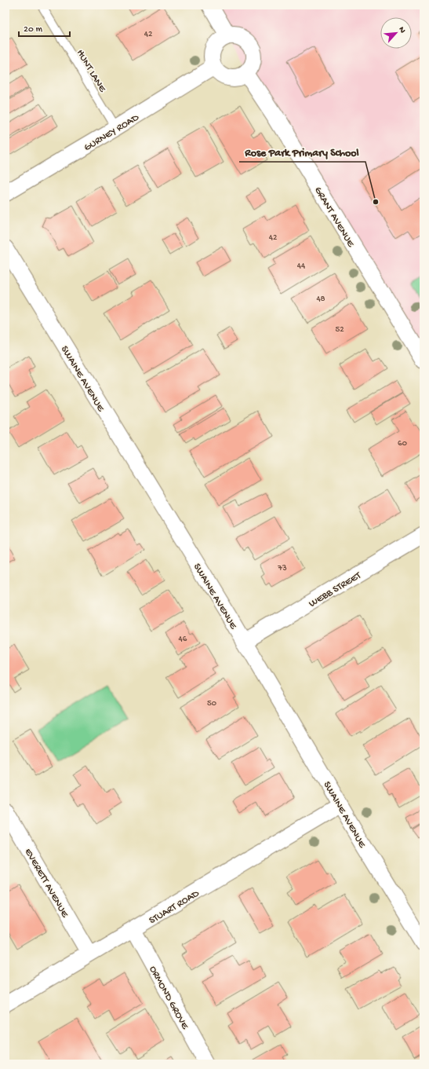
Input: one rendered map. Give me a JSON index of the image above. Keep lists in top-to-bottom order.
{
  "streets": {
    "street": [
      "GURNEY ROAD",
      "GRANT AVENUE",
      "SWAINE AVENUE",
      "WEBB STREET",
      "EVERETT AVENUE",
      "STUART ROAD",
      "ORMOND GROVE"
    ],
    "lane": ["HUNT LANE"]
  },
  "crossings": [
    ["HUNT LANE", "GURNEY ROAD"],
    ["GURNEY ROAD", "GRANT AVENUE"],
    ["SWAINE AVENUE", "WEBB STREET"],
    ["SWAINE AVENUE", "STUART ROAD"],
    ["EVERETT AVENUE", "STUART ROAD"],
    ["STUART ROAD", "ORMOND GROVE"]
  ],
  "places": ["Rose Park Primary School"],
  "house_numbers": [
    "42",
    "42",
    "44",
    "48",
    "52",
    "60",
    "73",
    "46",
    "50"
  ],
  "scale_bar": "20 m",
  "north": "top right"
}
